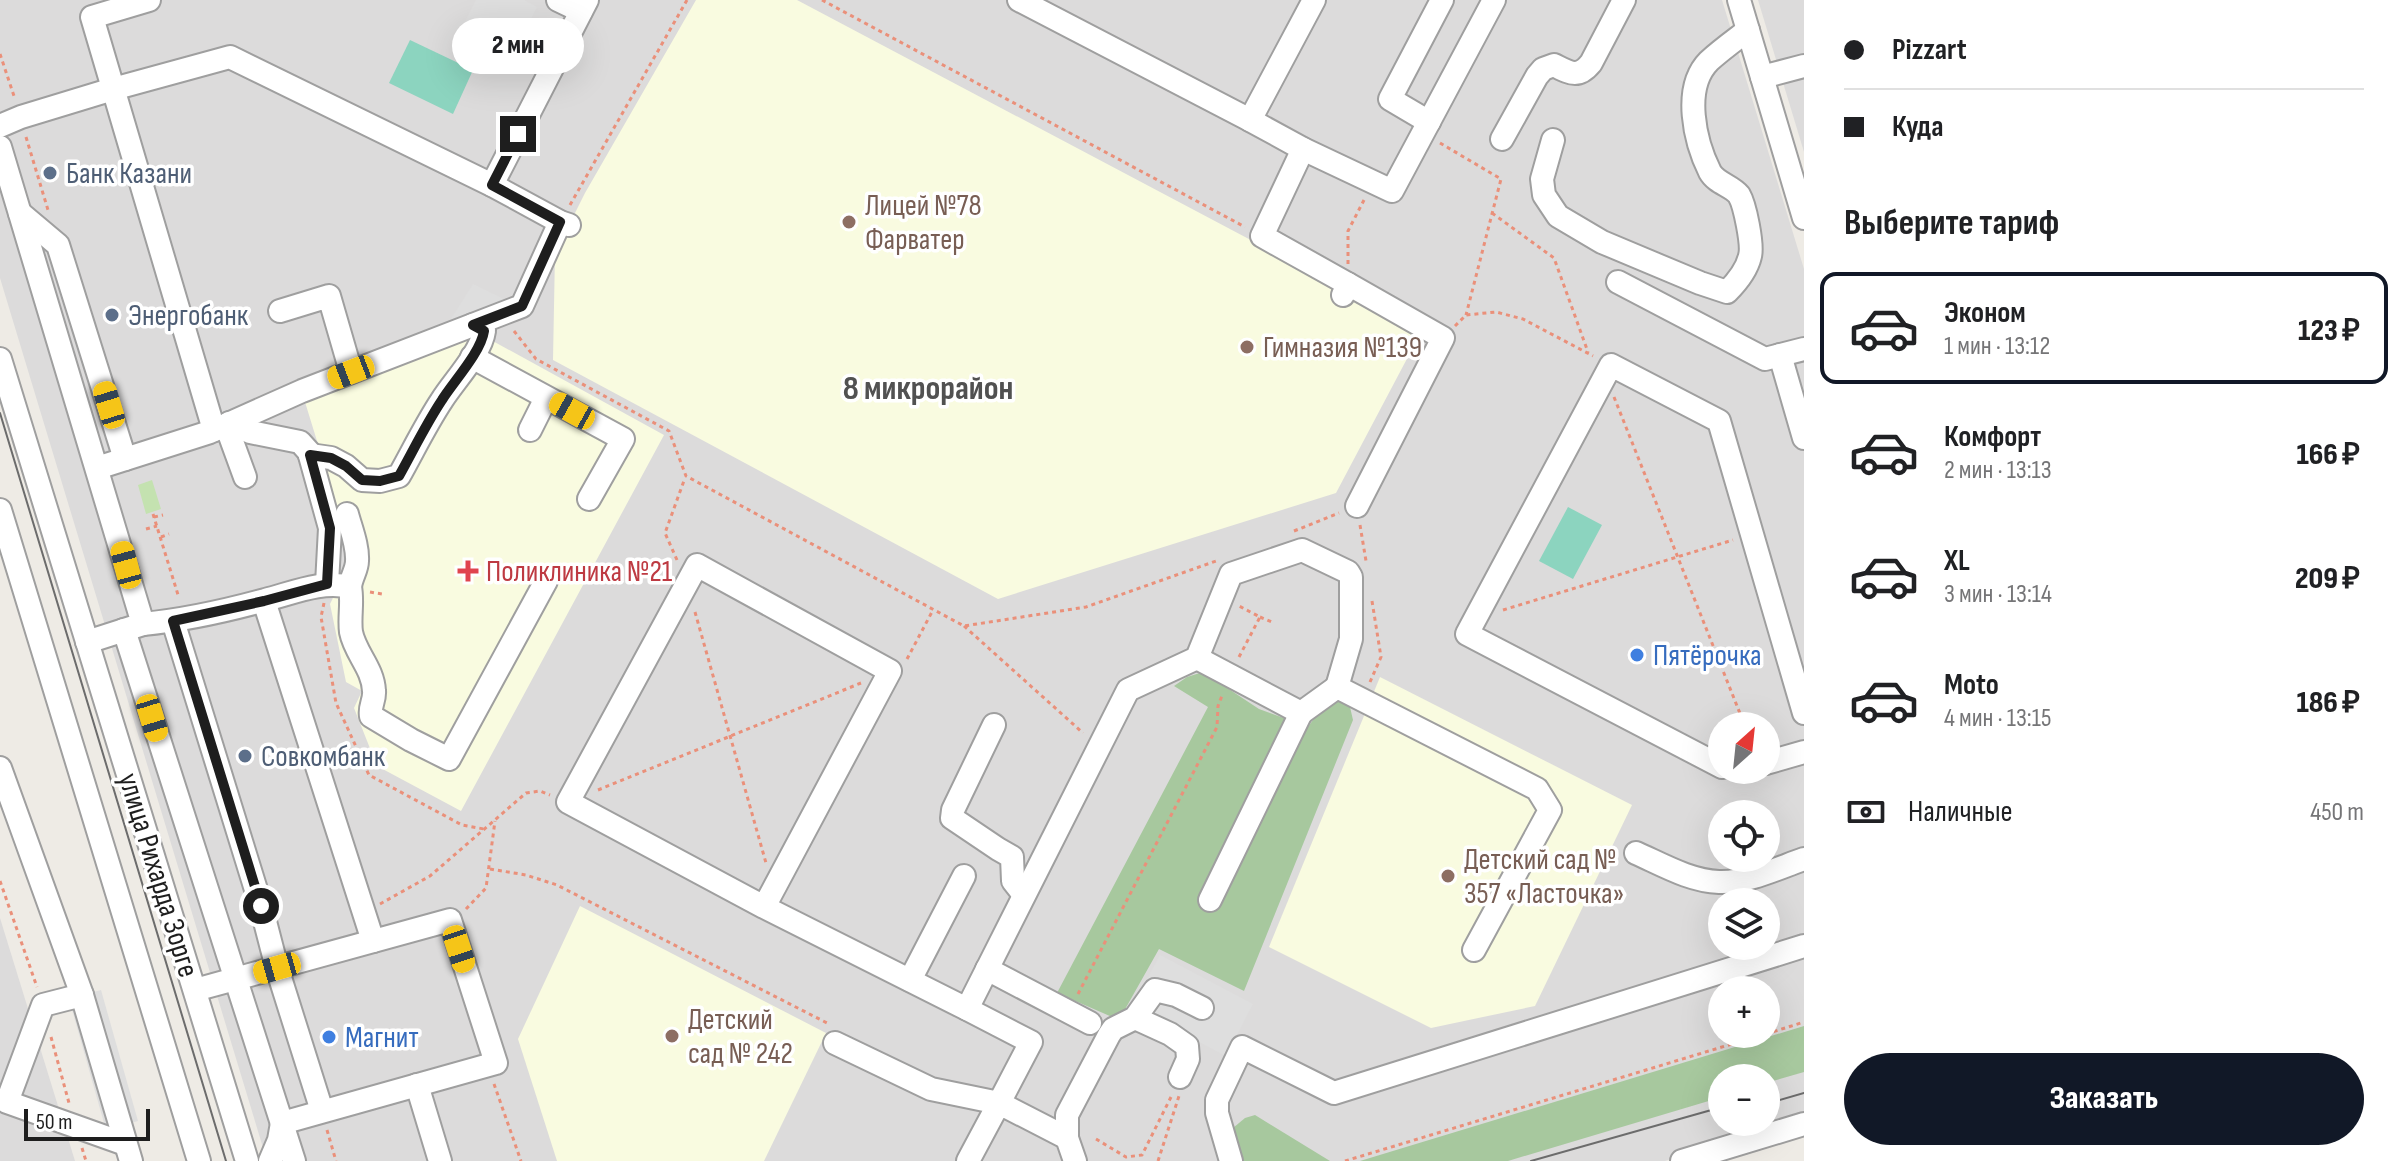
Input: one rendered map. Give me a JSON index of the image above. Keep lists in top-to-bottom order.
{
  "streets": {
    "street": ["улица Рихарда Зорге"]
  },
  "districts": ["8 микрорайон"],
  "places": {
    "other": [
      "Банк Казани",
      "Лицей №78 Фарватер",
      "Энергобанк",
      "Гимназия №139",
      "Пятёрочка",
      "Совкомбанк",
      "Детский сад № 357 «Ласточка»",
      "Детский сад № 242",
      "Магнит"
    ],
    "health": ["Поликлиника №21"]
  },
  "scale_bar": "50 m",
  "north": "top right",
  "page": {
    "banner": ["Pizzart", "Куда"],
    "bubble": "2 мин",
    "heading": "Выберите тариф",
    "list": [
      {
        "name": "Эконом",
        "note": "1 мин · 13:12",
        "value": "123 ₽"
      },
      {
        "name": "Комфорт",
        "note": "2 мин · 13:13",
        "value": "166 ₽"
      },
      {
        "name": "XL",
        "note": "3 мин · 13:14",
        "value": "209 ₽"
      },
      {
        "name": "Moto",
        "note": "4 мин · 13:15",
        "value": "186 ₽"
      }
    ],
    "map_buttons": ["+", "−"],
    "pay": ["Наличные", "450 m"],
    "buttons": "Заказать",
    "scale": "50 m"
  }
}
